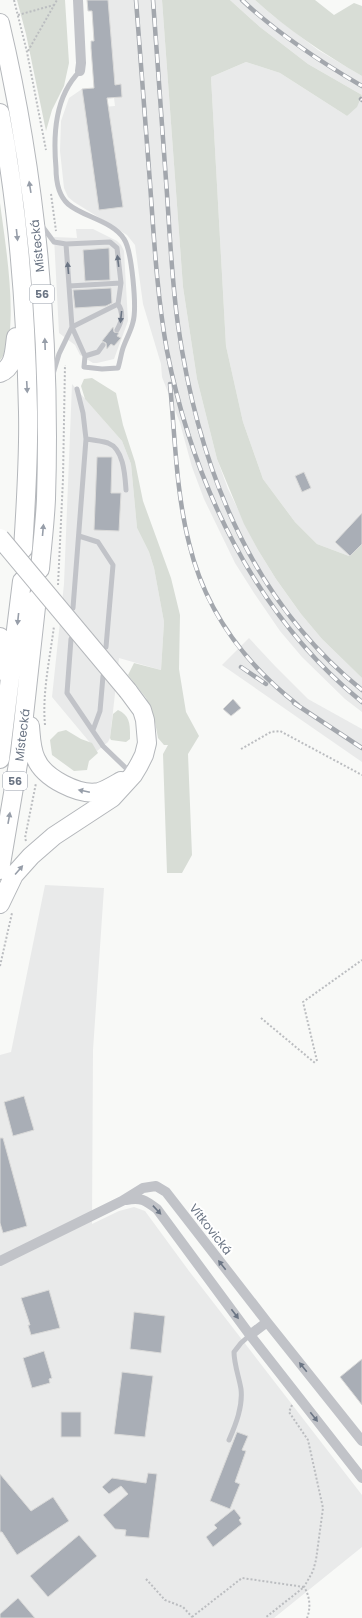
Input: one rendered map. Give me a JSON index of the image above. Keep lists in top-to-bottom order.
{
  "streets": {
    "highway": ["Místecká", "56"],
    "street": ["Vítkovická"]
  }
}
